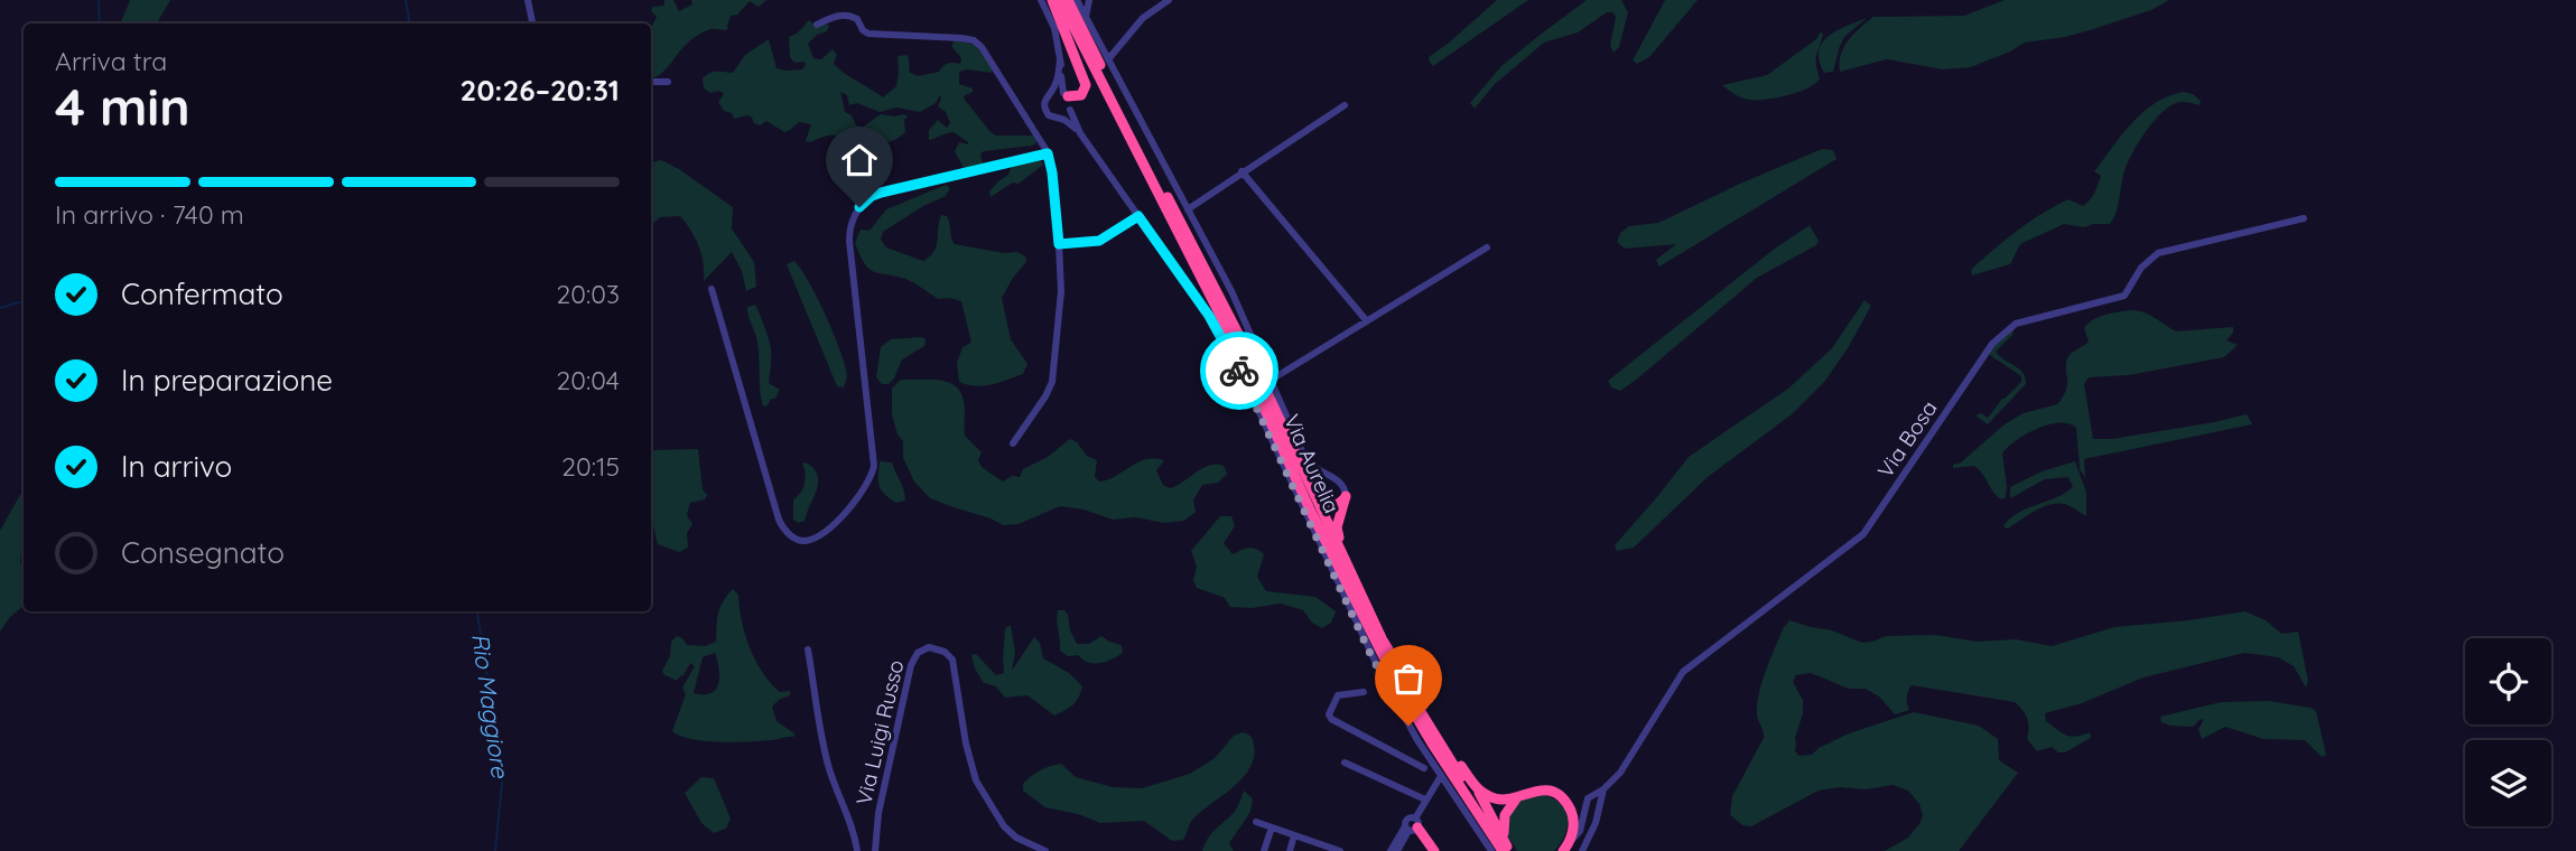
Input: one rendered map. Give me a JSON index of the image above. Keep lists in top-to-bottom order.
{
  "streets": {
    "highway": ["Via Aurelia"],
    "street": ["Via Bosa", "Via Luigi Russo"]
  },
  "water": ["Rio Maggiore"],
  "page": {
    "heading": ["4 min", "Arriva tra", "20:26–20:31"],
    "bar": "In arrivo · 740 m",
    "list": [
      ["Confermato", "20:03"],
      ["In preparazione", "20:04"],
      ["In arrivo", "20:15"],
      "Consegnato"
    ]
  }
}
